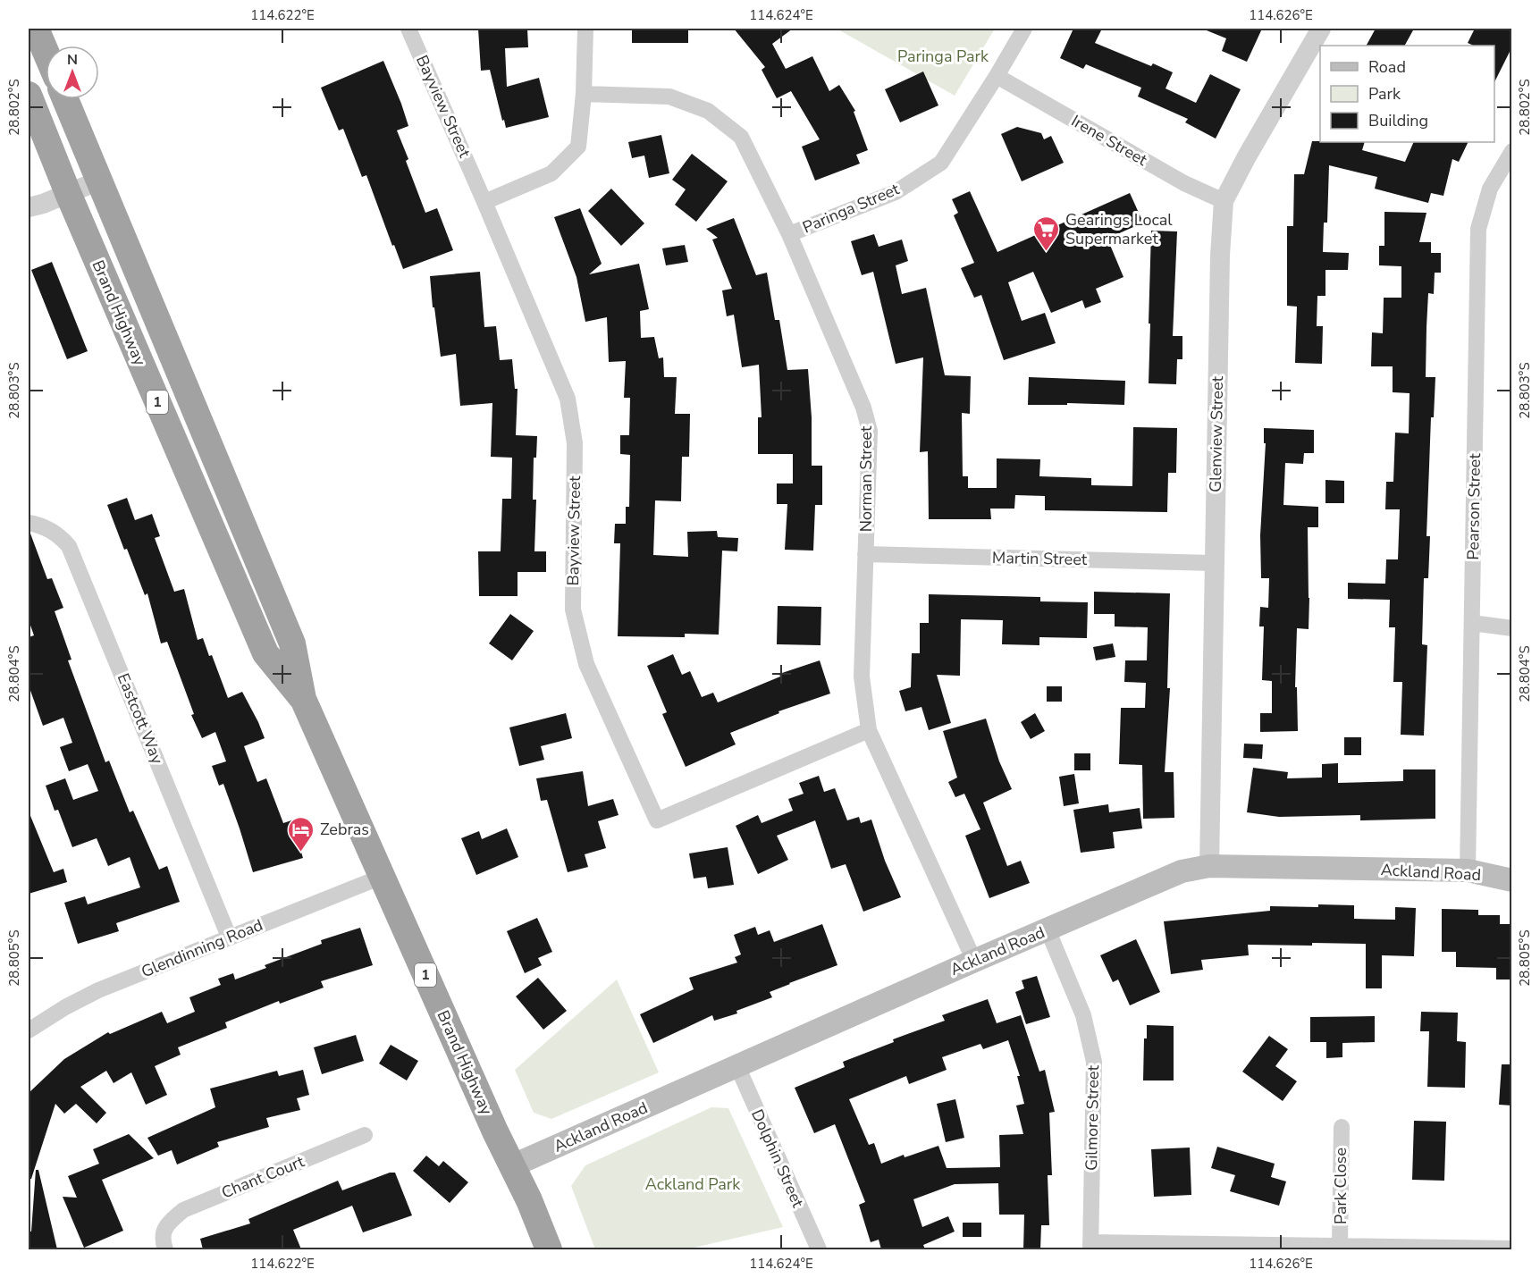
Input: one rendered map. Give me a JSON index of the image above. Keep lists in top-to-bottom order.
{
  "streets": {
    "highway": ["Brand Highway", "1"],
    "main road": ["Ackland Road"],
    "street": [
      "Bayview Street",
      "Irene Street",
      "Paringa Street",
      "Glenview Street",
      "Norman Street",
      "Pearson Street",
      "Martin Street",
      "Eastcott Way",
      "Glendinning Road",
      "Gilmore Street",
      "Dolphin Street",
      "Chant Court",
      "Park Close"
    ]
  },
  "crossings": [
    ["Bayview Street", "Norman Street"],
    ["Irene Street", "Paringa Street"],
    ["Irene Street", "Glenview Street"],
    ["Paringa Street", "Norman Street"],
    ["Brand Highway", "Ackland Road"],
    ["Brand Highway", "Glendinning Road"],
    ["Glenview Street", "Martin Street"],
    ["Glenview Street", "Ackland Road"],
    ["Norman Street", "Martin Street"],
    ["Norman Street", "Ackland Road"],
    ["Pearson Street", "Ackland Road"],
    ["Eastcott Way", "Glendinning Road"],
    ["Ackland Road", "Gilmore Street"],
    ["Ackland Road", "Dolphin Street"]
  ],
  "parks": ["Paringa Park", "Ackland Park"],
  "places": {
    "supermarket": ["Gearings Local Supermarket"],
    "hotel": ["Zebras"]
  },
  "legend": ["Road", "Park", "Building"],
  "north": "top",
  "coordinates": [
    "114.622°E",
    "114.624°E",
    "114.626°E",
    "28.802°S",
    "28.803°S",
    "28.804°S",
    "28.805°S"
  ]
}
